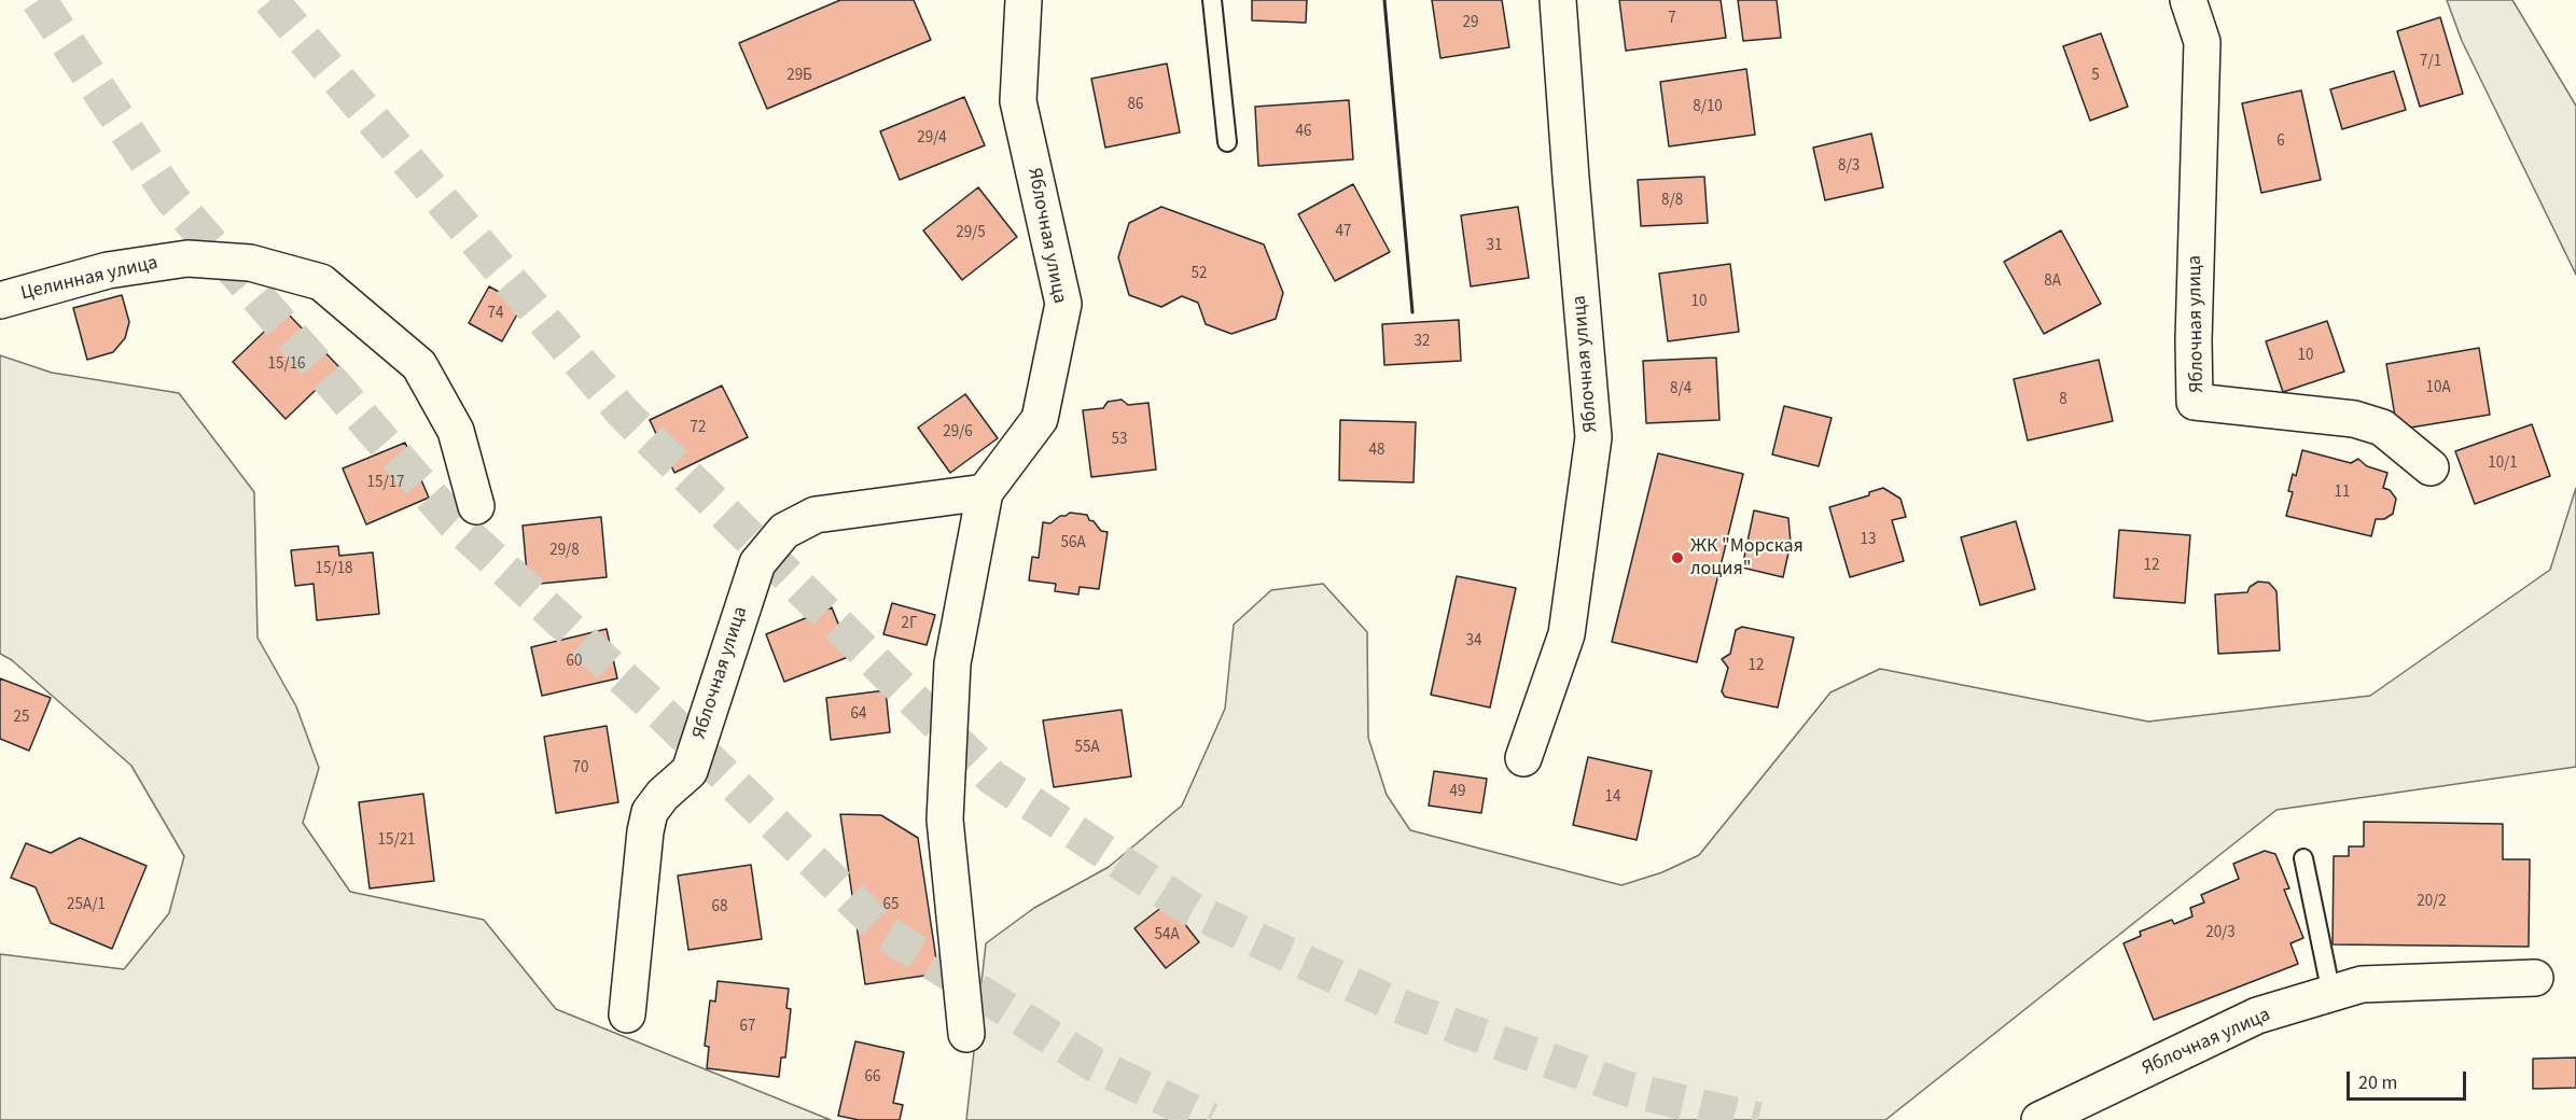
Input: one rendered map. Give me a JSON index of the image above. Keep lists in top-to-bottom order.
{
  "streets": {
    "street": ["Яблочная улица", "Целинная улица"]
  },
  "places": ["ЖК \"Морская лоция\""],
  "house_numbers": [
    "7",
    "29",
    "7/1",
    "29Б",
    "5",
    "86",
    "8/10",
    "46",
    "29/4",
    "6",
    "8/3",
    "8/8",
    "47",
    "29/5",
    "31",
    "52",
    "8А",
    "10",
    "74",
    "32",
    "10",
    "15/16",
    "10А",
    "8/4",
    "8",
    "72",
    "29/6",
    "53",
    "48",
    "10/1",
    "15/17",
    "11",
    "13",
    "56А",
    "29/8",
    "12",
    "15/18",
    "2Г",
    "34",
    "60",
    "12",
    "64",
    "25",
    "55А",
    "70",
    "49",
    "14",
    "15/21",
    "20/2",
    "25А/1",
    "65",
    "68",
    "20/3",
    "54А",
    "67",
    "66"
  ],
  "scale_bar": "20 m"
}
